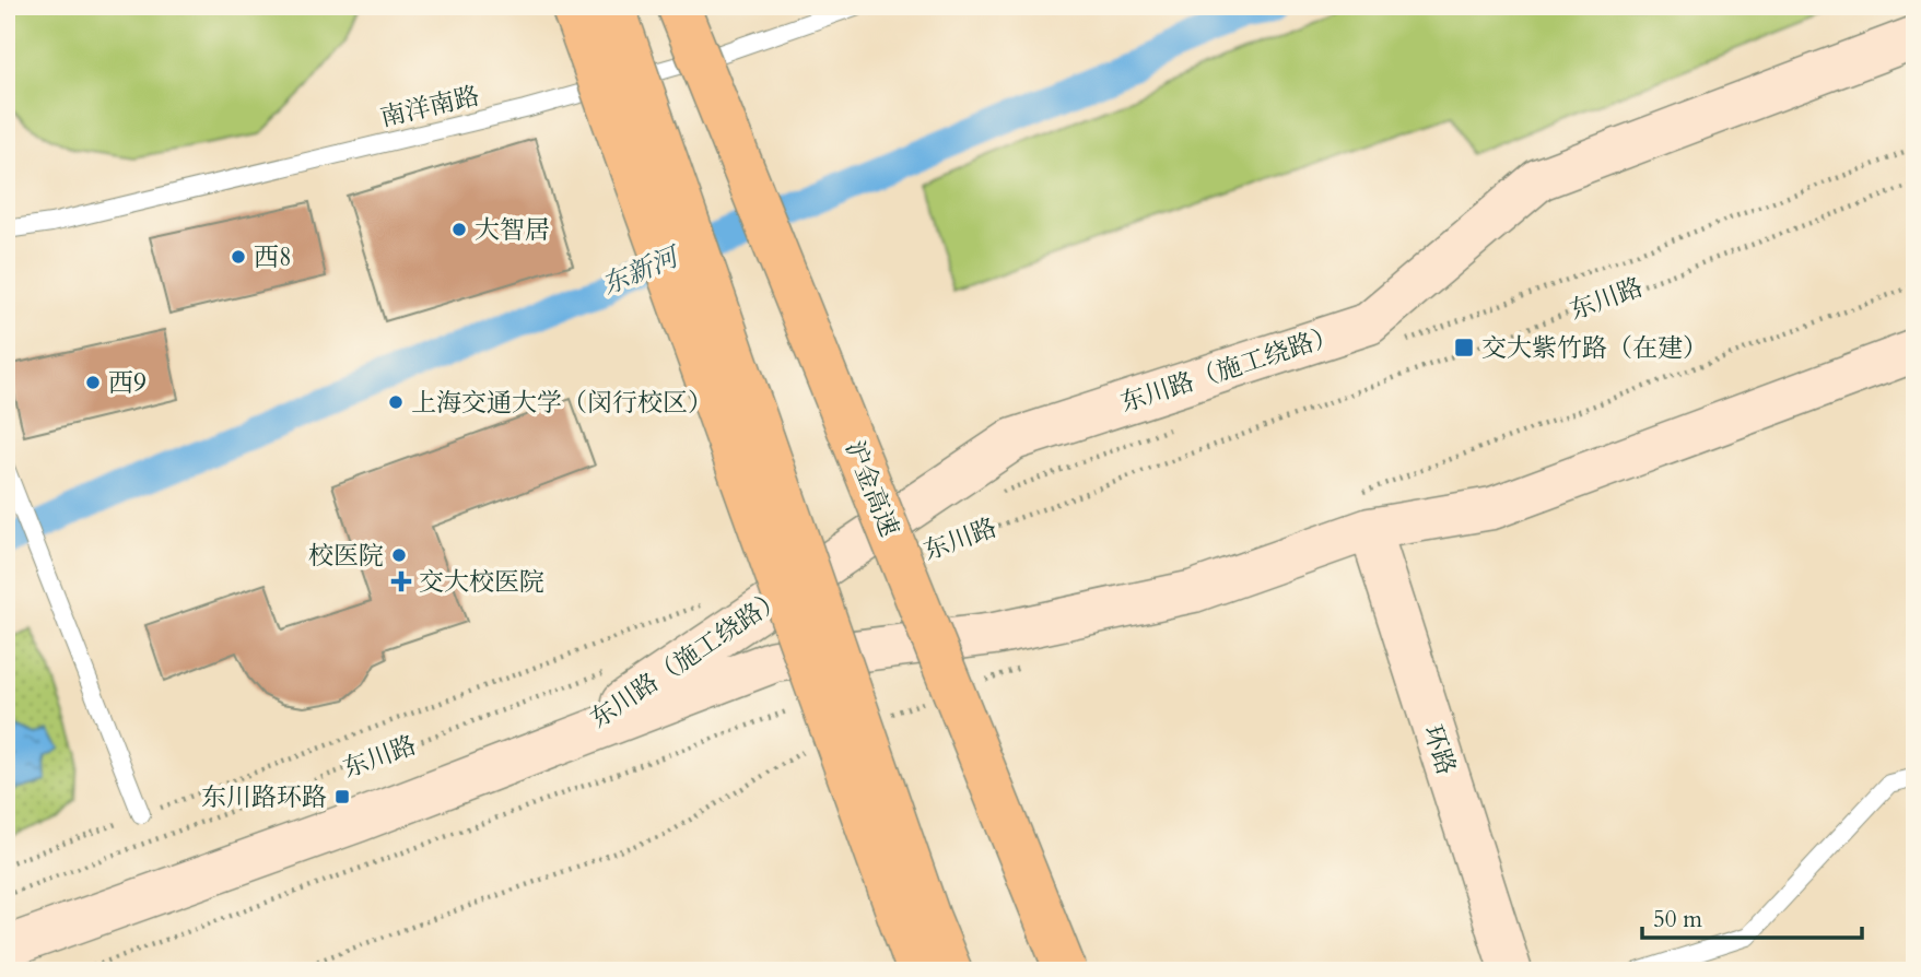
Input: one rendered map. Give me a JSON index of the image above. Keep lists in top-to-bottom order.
{
  "streets": {
    "highway": ["沪金高速"],
    "main road": ["东川路", "东川路（施工绕路）", "环路"],
    "lane": ["南洋南路"]
  },
  "crossings": [
    ["东川路", "东川路（施工绕路）"],
    ["东川路", "环路"]
  ],
  "water": ["东新河"],
  "places": {
    "other": [
      "大智居",
      "西8",
      "西9",
      "上海交通大学（闵行校区）",
      "校医院"
    ],
    "transit": ["交大紫竹路（在建）", "东川路环路"],
    "health": ["交大校医院"]
  },
  "scale_bar": "50 m"
}
